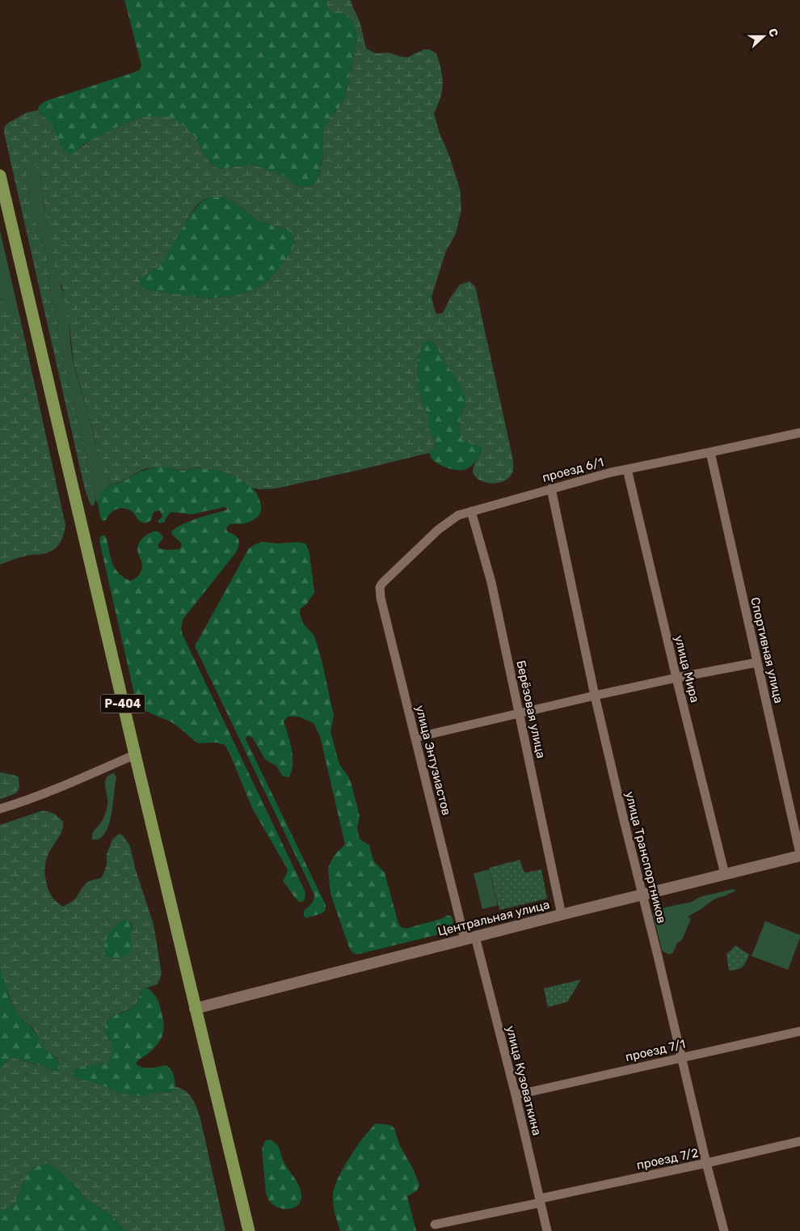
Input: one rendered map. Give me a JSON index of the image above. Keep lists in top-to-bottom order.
{
  "streets": {
    "highway": ["Р-404"],
    "street": [
      "проезд 6/1",
      "Спортивная улица",
      "улица Мира",
      "Берёзовая улица",
      "улица Энтузиастов",
      "улица Транспортников",
      "Центральная улица",
      "проезд 7/1",
      "улица Кузоваткина",
      "проезд 7/2"
    ]
  },
  "crossings": [
    ["проезд 6/1", "Спортивная улица"],
    ["проезд 6/1", "улица Мира"],
    ["проезд 6/1", "Берёзовая улица"],
    ["проезд 6/1", "улица Энтузиастов"],
    ["проезд 6/1", "улица Транспортников"],
    ["Спортивная улица", "Центральная улица"],
    ["улица Мира", "Центральная улица"],
    ["Р-404", "Центральная улица"],
    ["Берёзовая улица", "Центральная улица"],
    ["улица Энтузиастов", "Центральная улица"],
    ["улица Энтузиастов", "улица Кузоваткина"],
    ["улица Транспортников", "Центральная улица"],
    ["улица Транспортников", "проезд 7/1"],
    ["улица Транспортников", "проезд 7/2"],
    ["Центральная улица", "улица Кузоваткина"],
    ["проезд 7/1", "улица Кузоваткина"],
    ["улица Кузоваткина", "проезд 7/2"]
  ],
  "north": "right"
}
